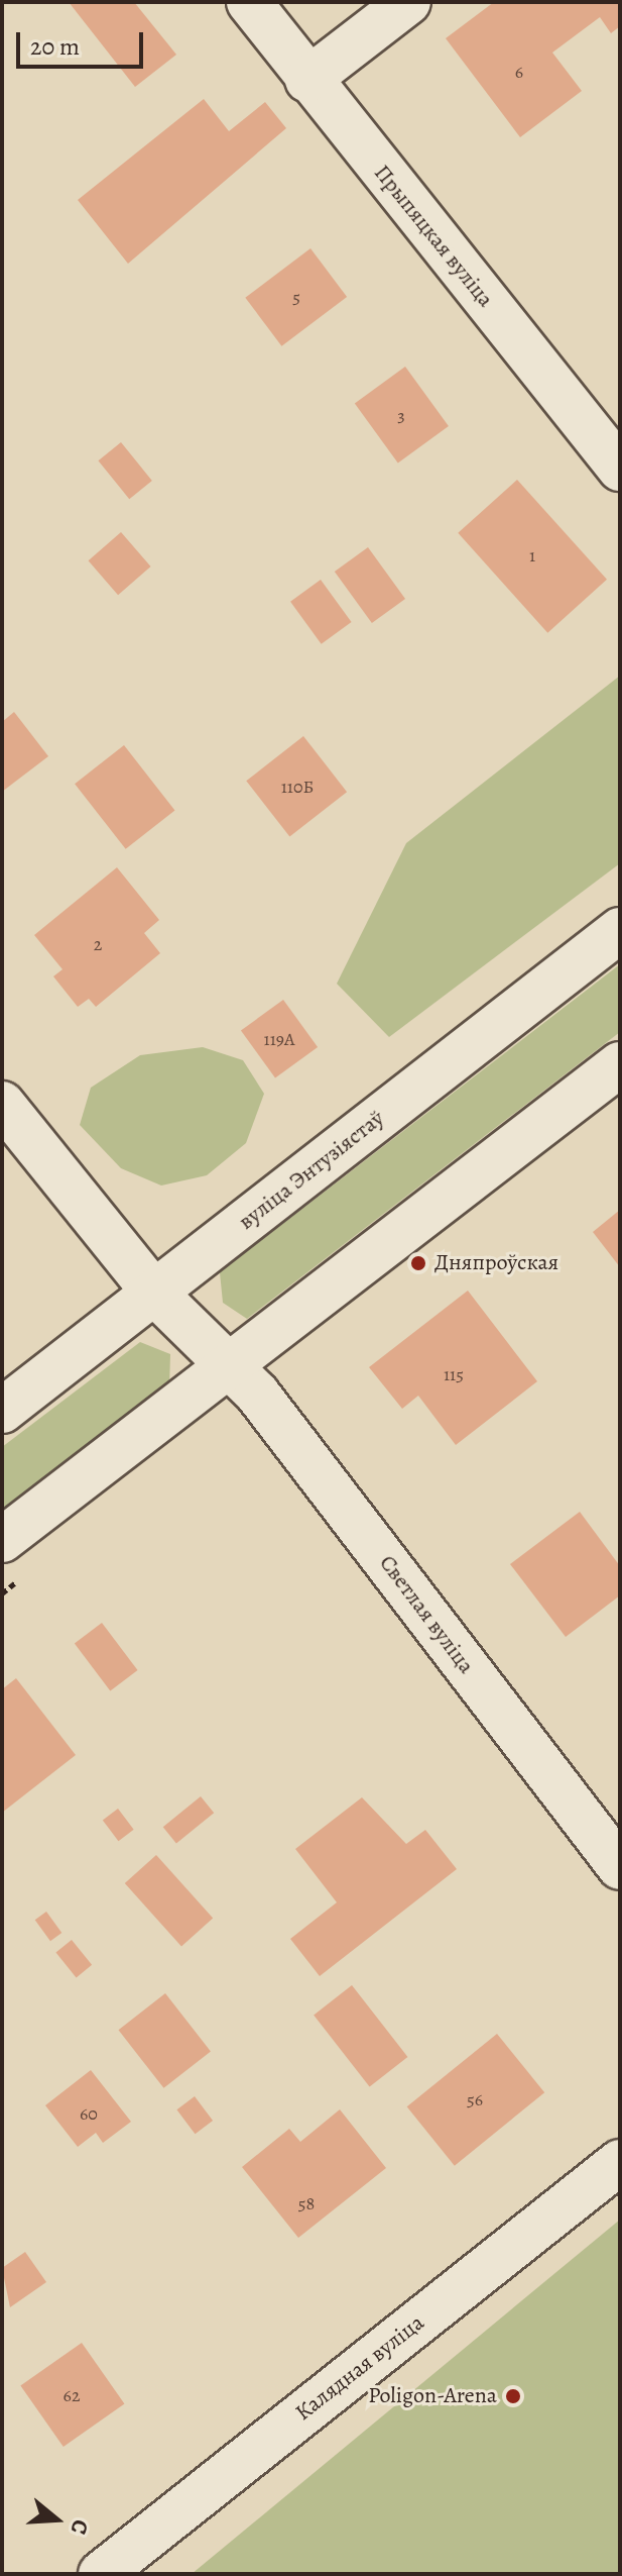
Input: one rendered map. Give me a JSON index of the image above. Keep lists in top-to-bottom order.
{
  "streets": {
    "street": [
      "Прыпяцкая вуліца",
      "вуліца Энтузіястаў",
      "Светлая вуліца",
      "Калядная вуліца"
    ]
  },
  "crossings": [
    ["вуліца Энтузіястаў", "Светлая вуліца"]
  ],
  "places": ["Дняпроўская", "Poligon-Arena"],
  "house_numbers": [
    "6",
    "5",
    "3",
    "1",
    "110Б",
    "2",
    "119А",
    "115",
    "56",
    "60",
    "58",
    "62"
  ],
  "scale_bar": "20 m",
  "north": "right"
}
